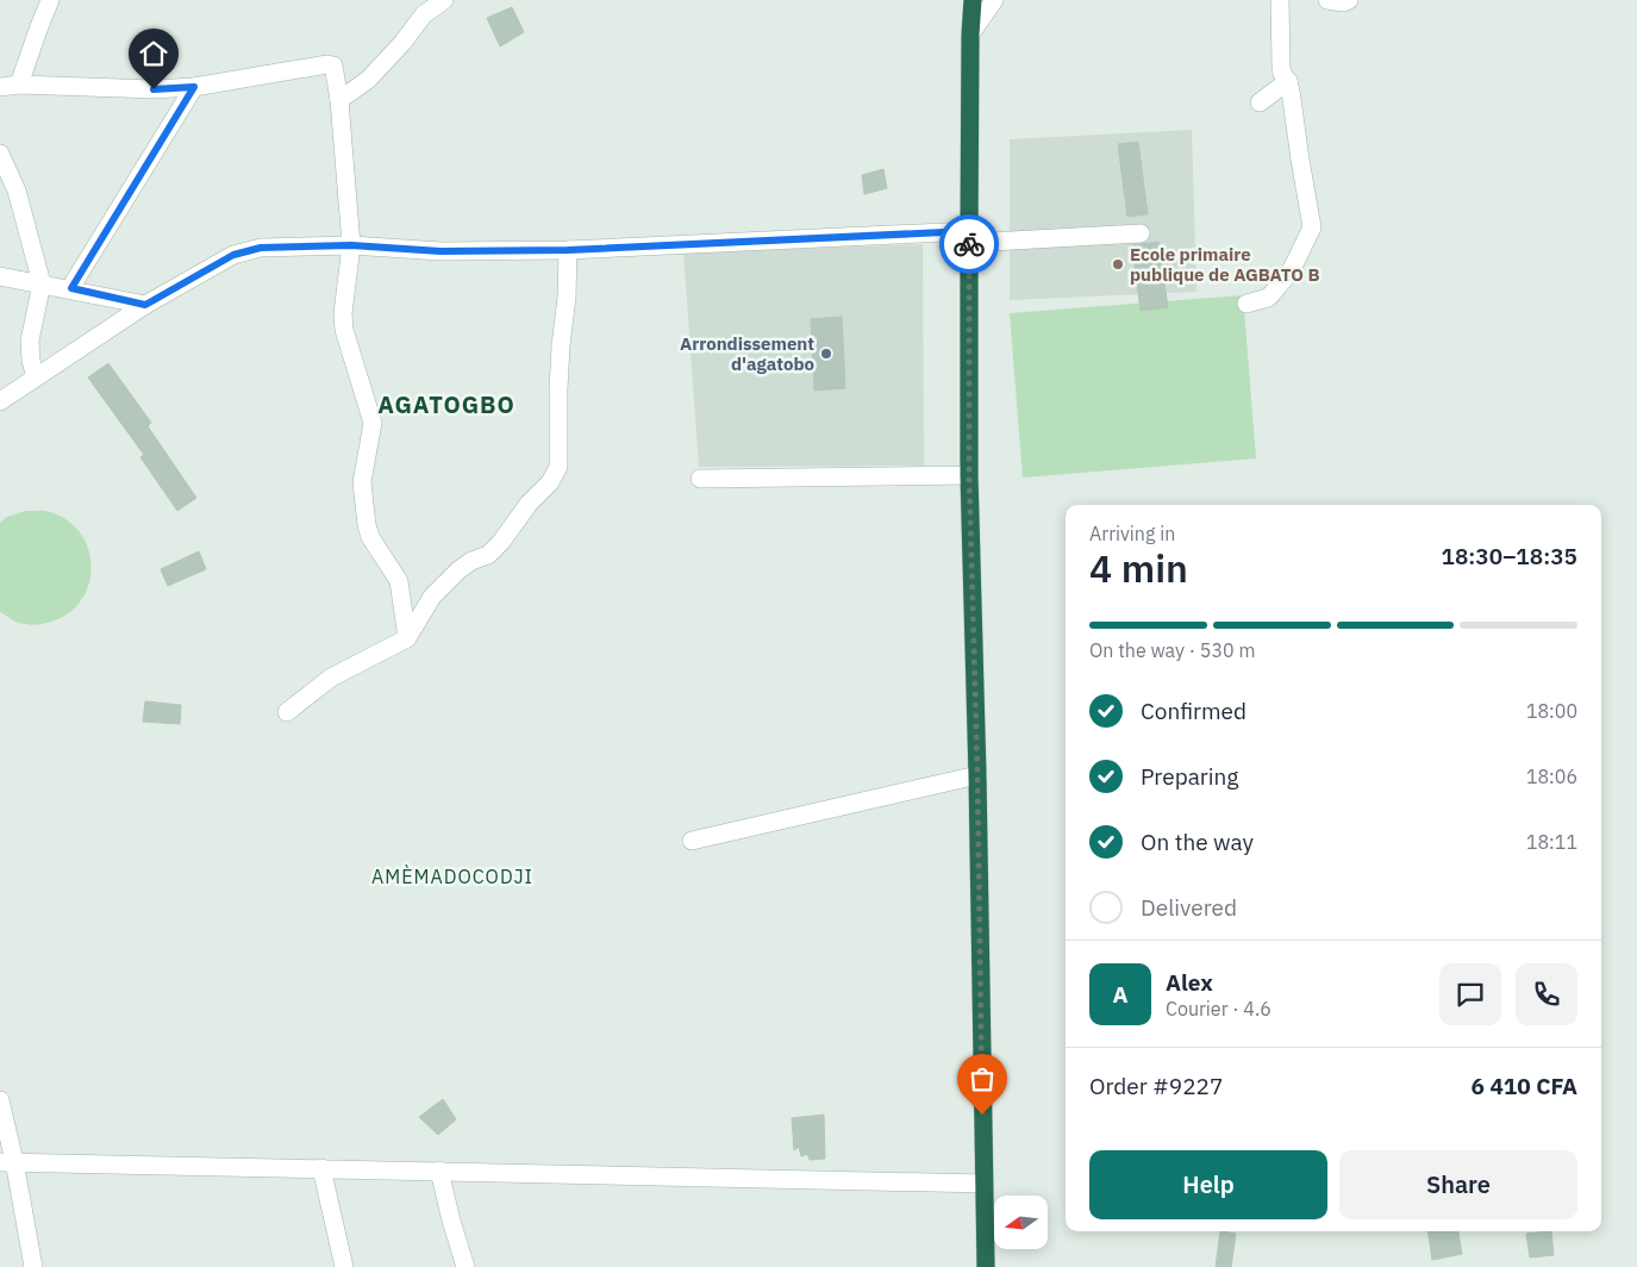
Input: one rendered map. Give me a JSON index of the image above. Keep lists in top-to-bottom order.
{
  "districts": ["AGATOGBO", "AMÈMADOCODJI"],
  "places": ["Ecole primaire publique de AGBATO B", "Arrondissement d'agatobo"],
  "north": "left",
  "page": {
    "heading": ["4 min", "Arriving in", "18:30–18:35"],
    "panel": [
      "Alex",
      "Courier · 4.6",
      "Order #9227",
      "6 410 CFA"
    ],
    "bar": "On the way · 530 m",
    "list": [
      ["Confirmed", "18:00"],
      ["Preparing", "18:06"],
      ["On the way", "18:11"],
      "Delivered"
    ],
    "round": "A",
    "buttons": ["Help", "Share"]
  }
}
